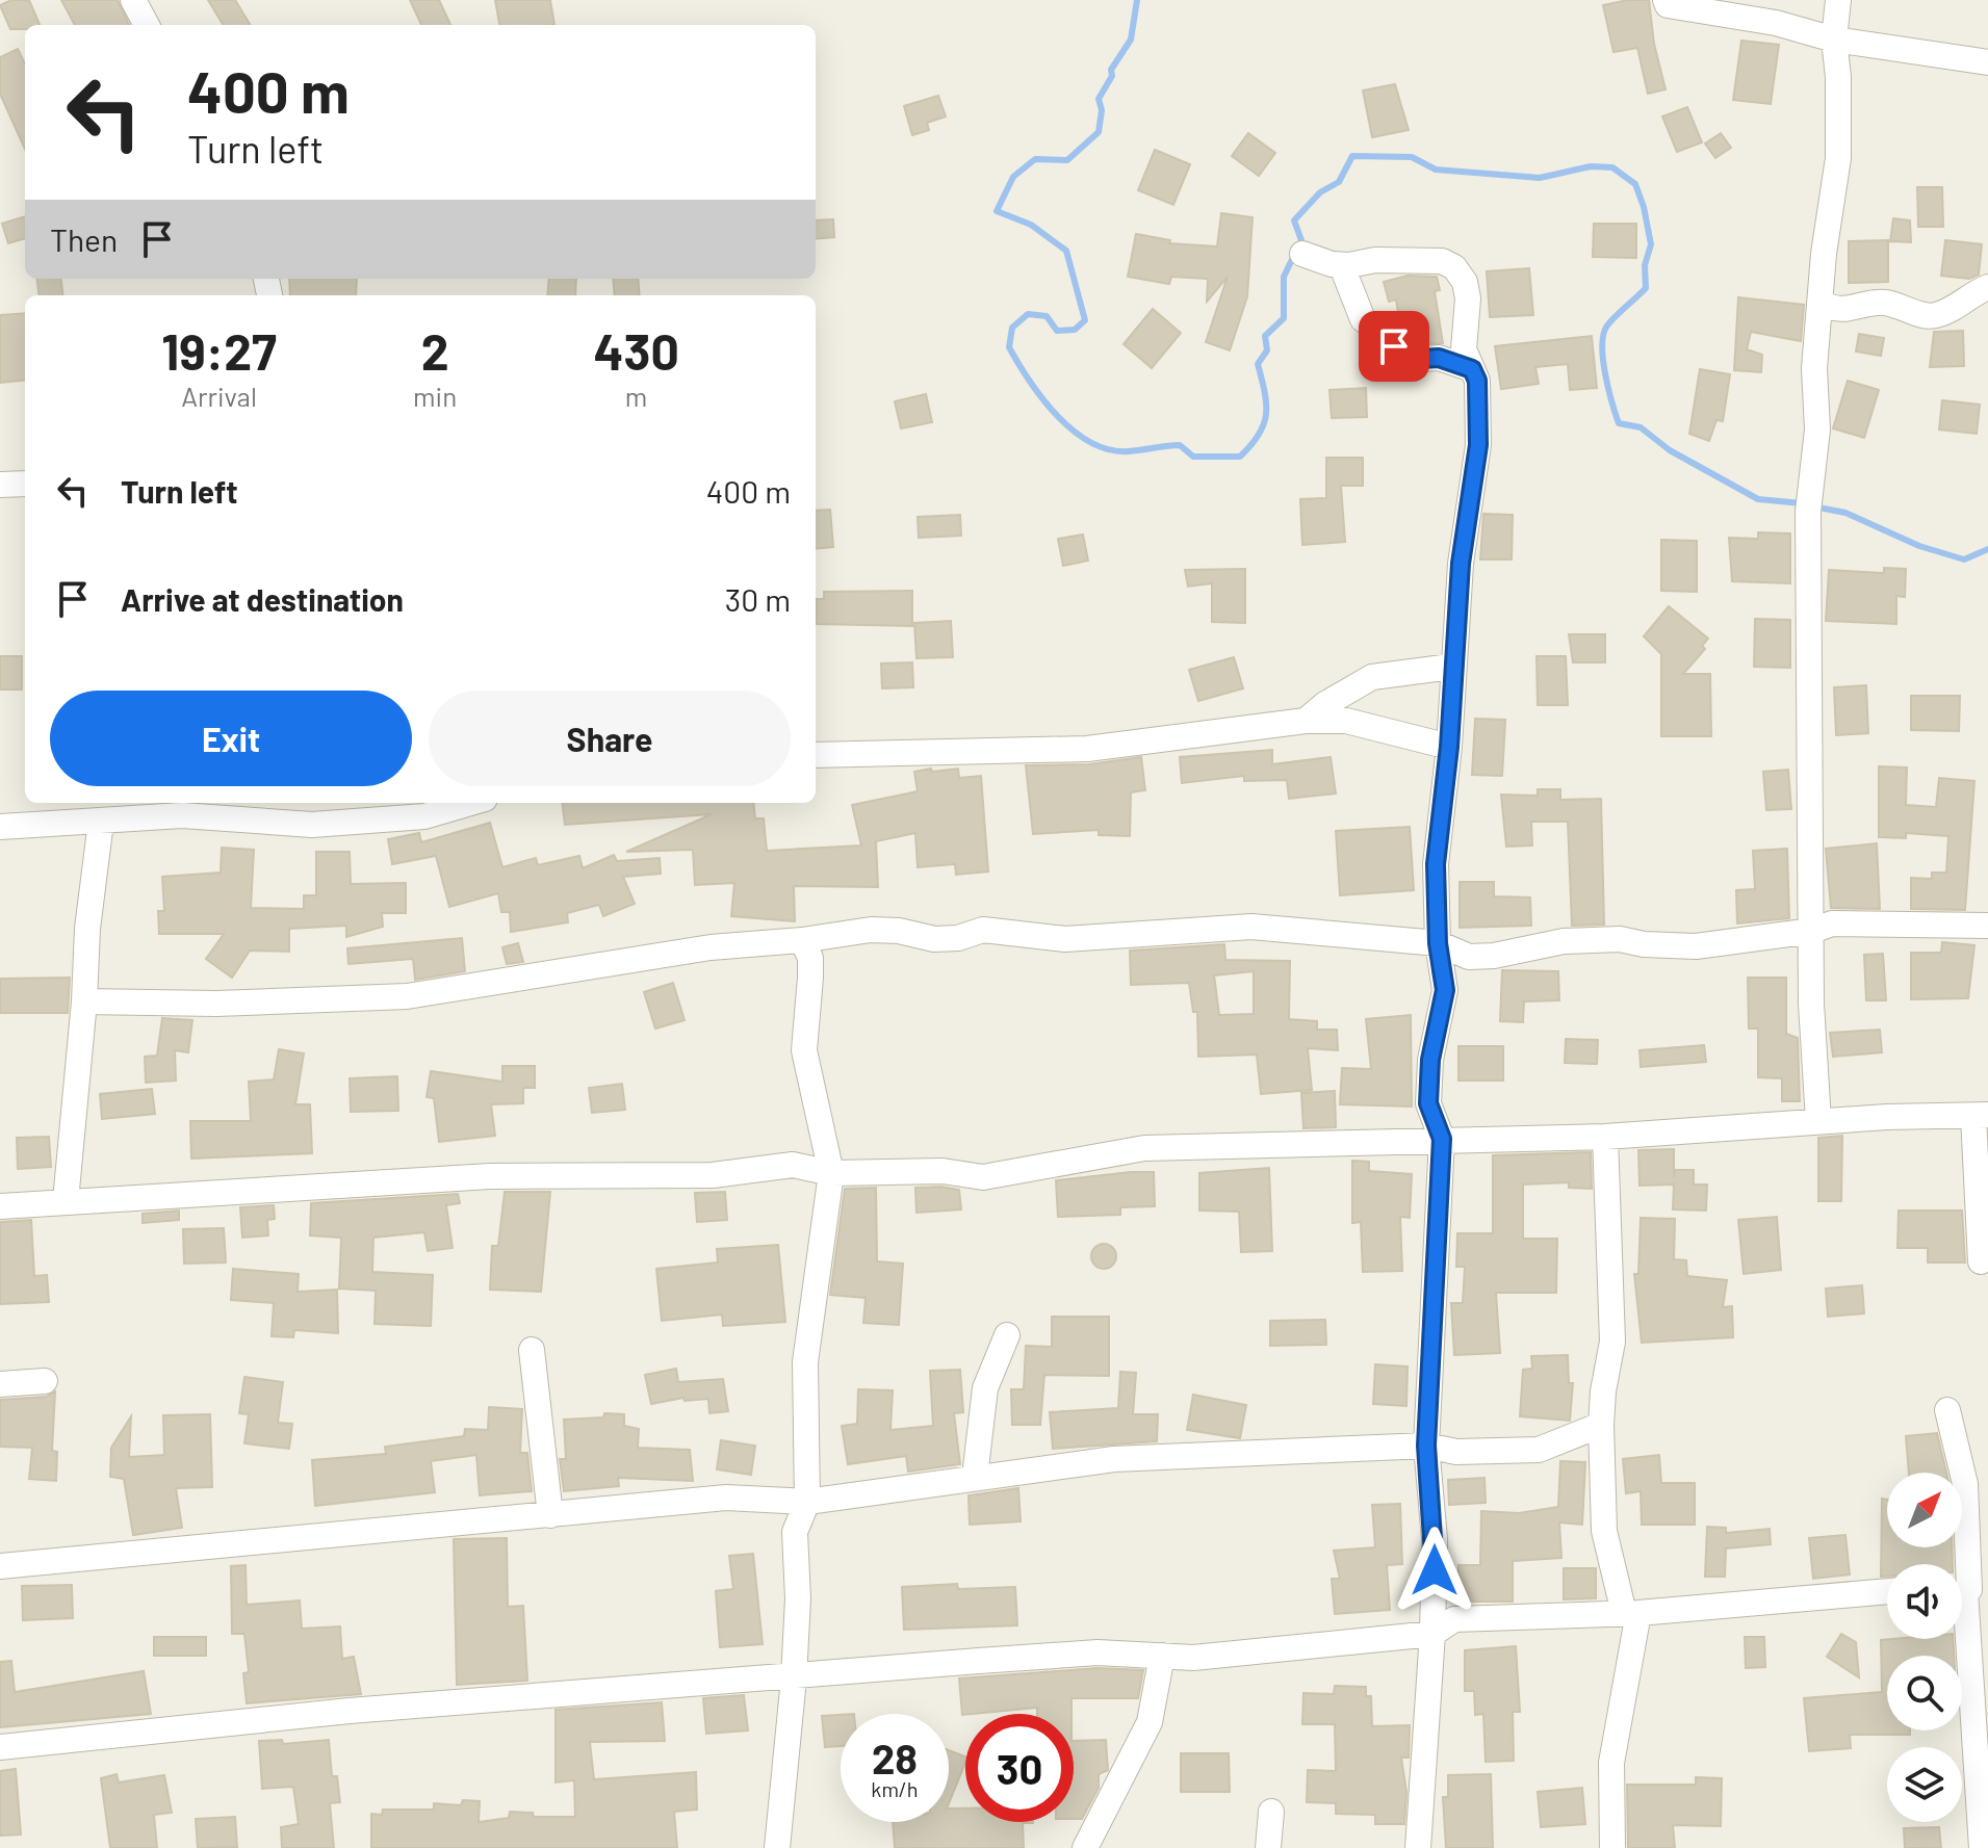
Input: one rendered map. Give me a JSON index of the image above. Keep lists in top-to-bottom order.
{
  "north": "top right",
  "page": {
    "turn": ["400 m", "Turn left"],
    "then": "Then",
    "eta": [
      "19:27",
      "Arrival",
      "2",
      "min",
      "430",
      "m"
    ],
    "list": [
      {
        "name": "Turn left",
        "value": "400 m"
      },
      {
        "name": "Arrive at destination",
        "value": "30 m"
      }
    ],
    "buttons": ["Exit", "Share"],
    "speed": "28 km/h",
    "limit": "30"
  }
}
